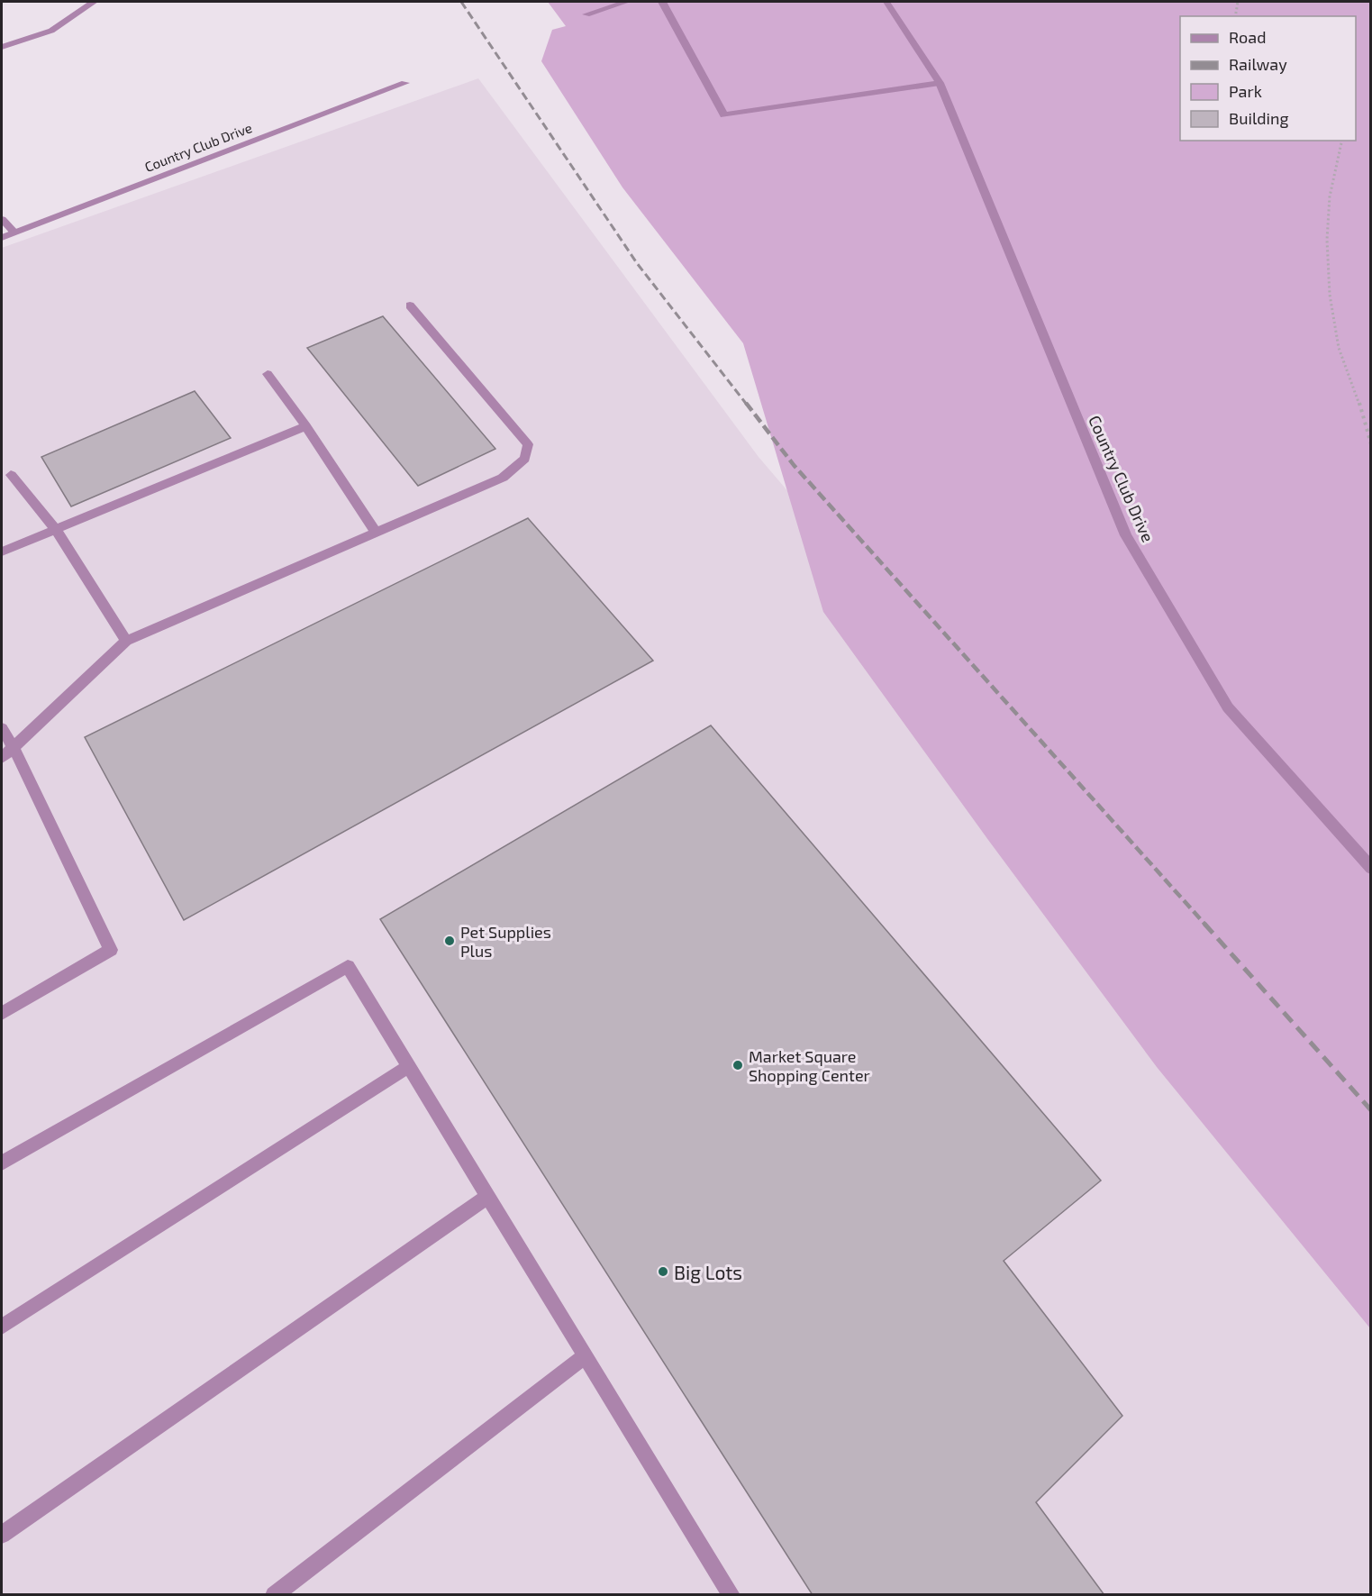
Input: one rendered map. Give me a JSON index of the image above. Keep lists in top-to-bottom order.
{
  "streets": {
    "street": ["Country Club Drive"]
  },
  "places": ["Pet Supplies Plus", "Market Square Shopping Center", "Big Lots"],
  "legend": [
    "Road",
    "Railway",
    "Park",
    "Building"
  ]
}
